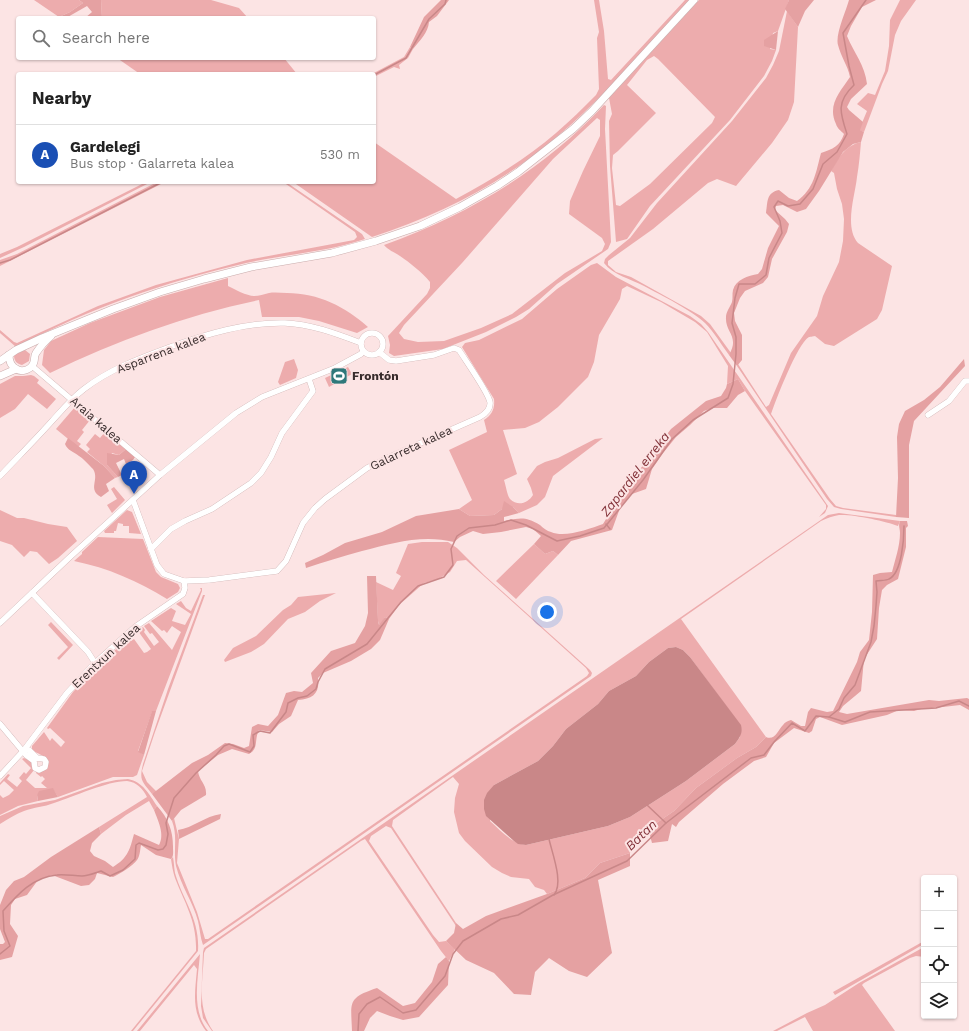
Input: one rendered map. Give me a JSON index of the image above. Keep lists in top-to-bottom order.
{
  "streets": {
    "street": [
      "Asparrena kalea",
      "Araia kalea",
      "Galarreta kalea",
      "Erentxun kalea"
    ]
  },
  "crossings": [
    ["Asparrena kalea", "Araia kalea"],
    ["Asparrena kalea", "Galarreta kalea"],
    ["Galarreta kalea", "Erentxun kalea"]
  ],
  "water": ["Zapardiel erreka", "Batan"],
  "places": {
    "sports": ["Frontón"]
  },
  "page": {
    "search": "Search here",
    "heading": "Nearby",
    "list": [
      {
        "mark": "A",
        "name": "Gardelegi",
        "note": "Bus stop · Galarreta kalea",
        "value": "530 m"
      }
    ],
    "pins": "A",
    "map_buttons": ["+", "−"]
  }
}
